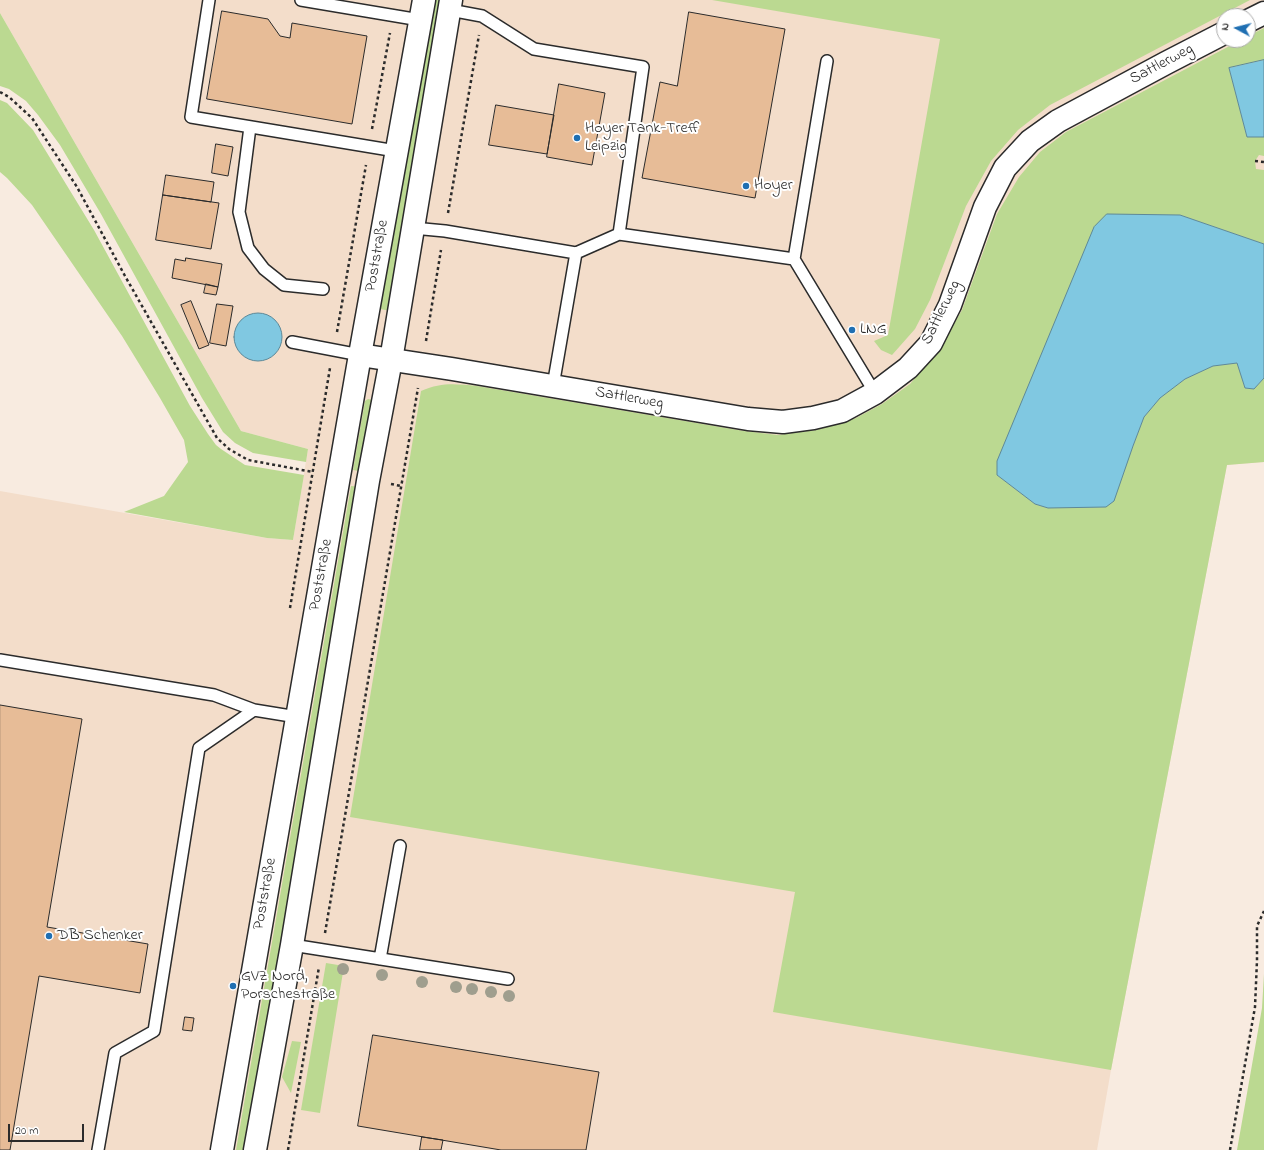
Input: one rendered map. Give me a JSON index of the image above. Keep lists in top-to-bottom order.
{
  "streets": {
    "street": ["Sattlerweg", "Poststraße"]
  },
  "crossings": [
    ["Sattlerweg", "Poststraße"]
  ],
  "places": [
    "Hoyer Tank-Treff Leipzig",
    "Hoyer",
    "LNG",
    "DB Schenker",
    "GVZ Nord, Porschestraße"
  ],
  "scale_bar": "20 m",
  "north": "left"
}
